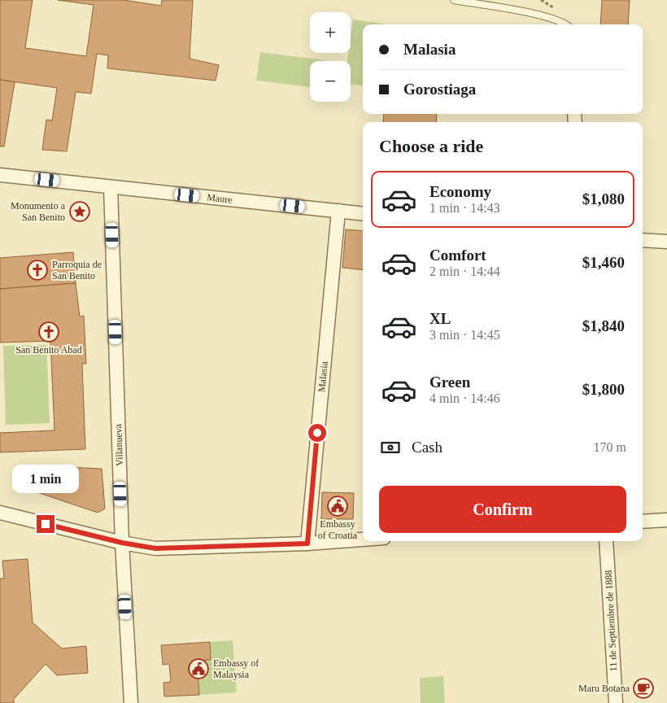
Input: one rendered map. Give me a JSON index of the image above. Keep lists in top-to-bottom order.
{
  "streets": {
    "street": [
      "Maure",
      "Malasia",
      "Villanueva",
      "11 de Septiembre de 1888"
    ]
  },
  "crossings": [
    ["Maure", "Malasia"],
    ["Maure", "Villanueva"]
  ],
  "places": {
    "place": ["Monumento a San Benito"],
    "church": ["Parroquia de San Benito", "San Benito Abad"],
    "public building": ["Embassy of Croatia", "Embassy of Malaysia"],
    "cafe": ["Maru Botana"]
  },
  "page": {
    "map_buttons": ["+", "−"],
    "banner": ["Malasia", "Gorostiaga"],
    "heading": "Choose a ride",
    "list": [
      {
        "name": "Economy",
        "note": "1 min · 14:43",
        "value": "$1,080"
      },
      {
        "name": "Comfort",
        "note": "2 min · 14:44",
        "value": "$1,460"
      },
      {
        "name": "XL",
        "note": "3 min · 14:45",
        "value": "$1,840"
      },
      {
        "name": "Green",
        "note": "4 min · 14:46",
        "value": "$1,800"
      }
    ],
    "pay": ["Cash", "170 m"],
    "bubble": "1 min",
    "buttons": "Confirm"
  }
}
